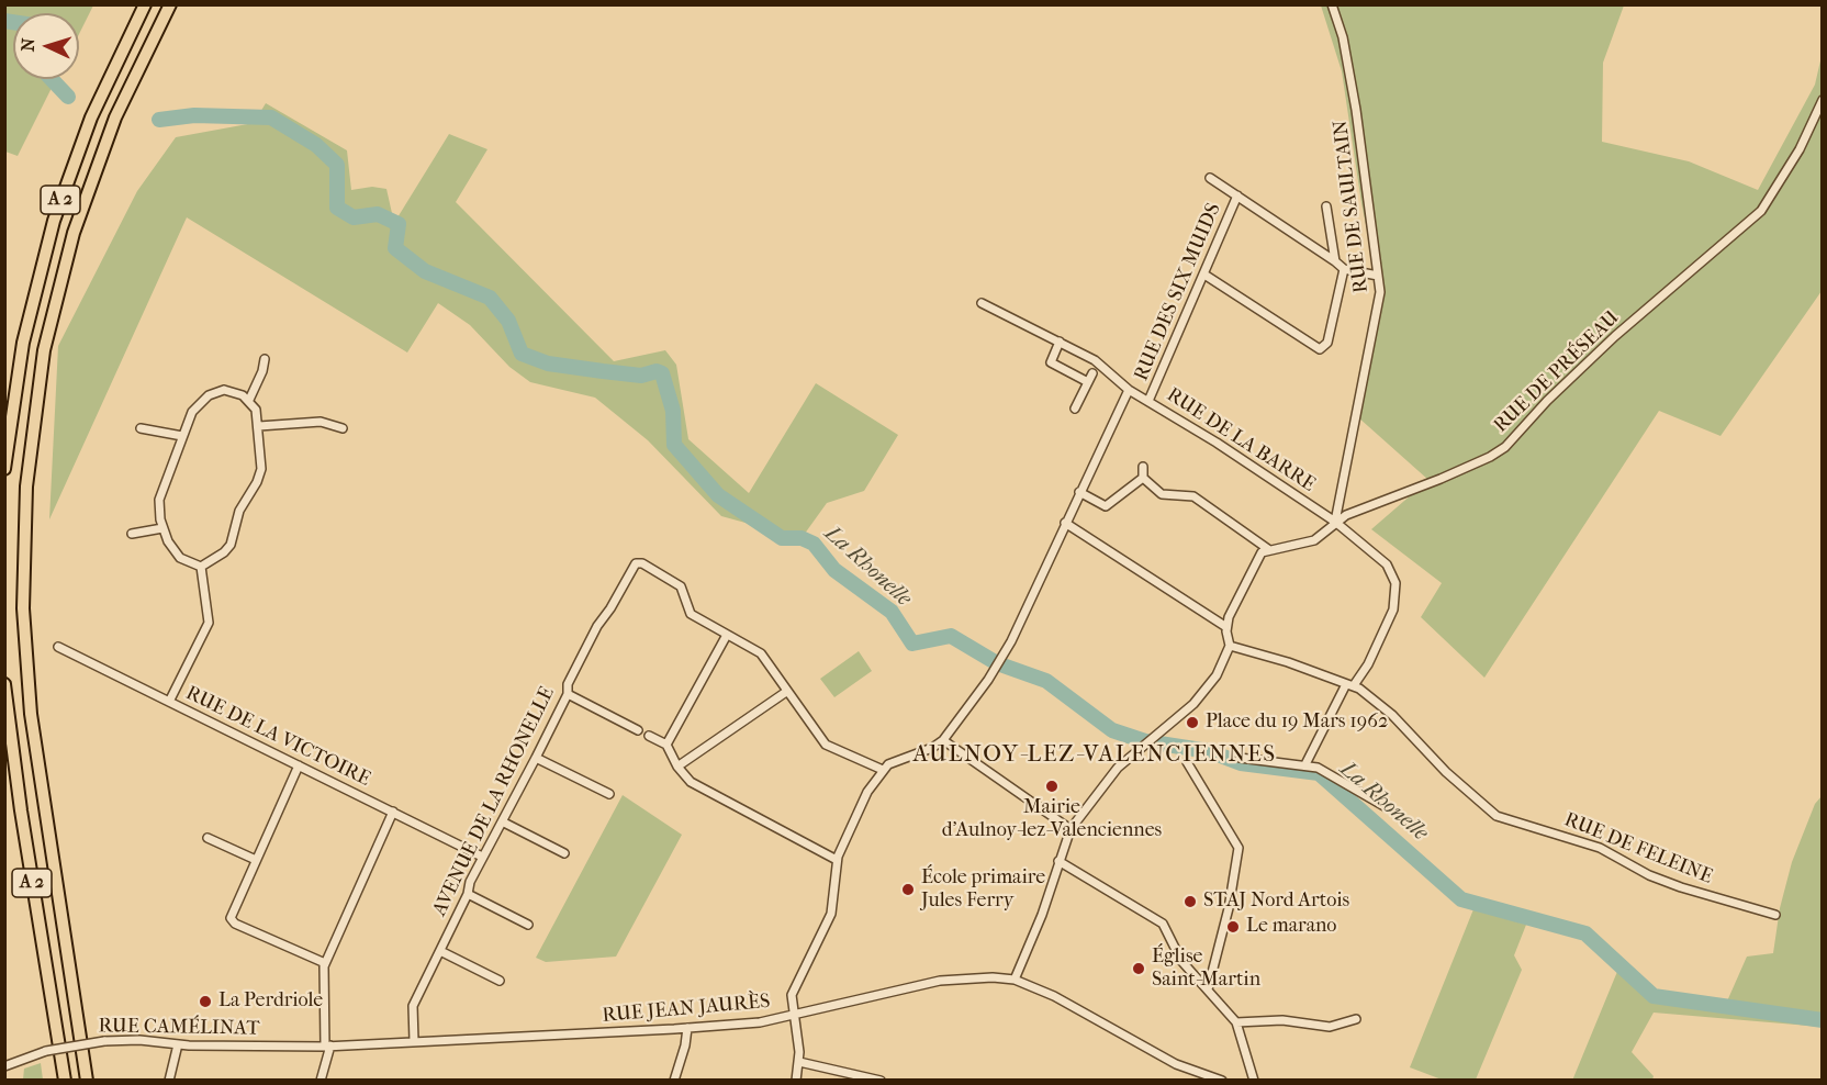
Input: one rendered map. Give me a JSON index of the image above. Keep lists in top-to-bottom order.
{
  "streets": {
    "highway": ["A 2"],
    "street": [
      "RUE DE SAULTAIN",
      "RUE DES SIX MUIDS",
      "RUE DE PRÉSEAU",
      "RUE DE LA BARRE",
      "RUE DE LA VICTOIRE",
      "AVENUE DE LA RHONELLE",
      "RUE DE FELEINE",
      "RUE JEAN JAURÈS",
      "RUE CAMÉLINAT"
    ]
  },
  "crossings": [
    ["RUE DE SAULTAIN", "RUE DE PRÉSEAU"],
    ["RUE DE SAULTAIN", "RUE DE LA BARRE"],
    ["RUE DE SAULTAIN", "RUE DE FELEINE"],
    ["RUE DES SIX MUIDS", "RUE DE LA BARRE"],
    ["RUE DE PRÉSEAU", "RUE DE LA BARRE"],
    ["RUE DE PRÉSEAU", "RUE DE FELEINE"],
    ["RUE DE LA BARRE", "RUE DE FELEINE"],
    ["RUE DE LA VICTOIRE", "AVENUE DE LA RHONELLE"],
    ["AVENUE DE LA RHONELLE", "RUE JEAN JAURÈS"],
    ["RUE JEAN JAURÈS", "RUE CAMÉLINAT"]
  ],
  "districts": ["AULNOY-LEZ-VALENCIENNES"],
  "water": ["La Rhonelle"],
  "places": [
    "Place du 19 Mars 1962",
    "Mairie d'Aulnoy-lez-Valenciennes",
    "École primaire Jules Ferry",
    "STAJ Nord Artois",
    "Le marano",
    "Église Saint-Martin",
    "La Perdriole"
  ],
  "north": "left"
}
